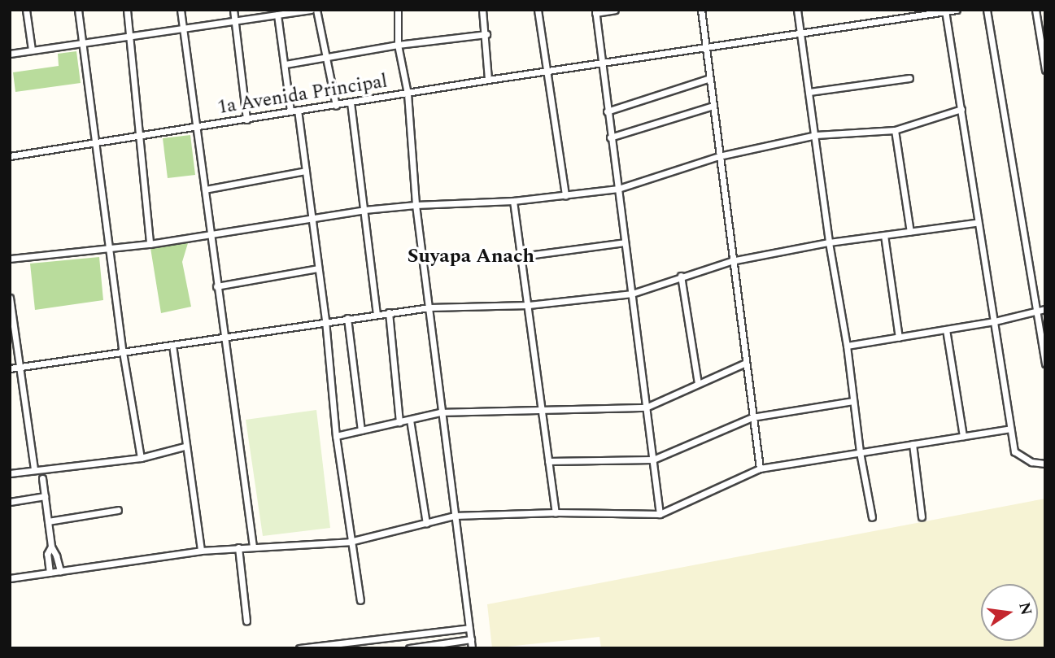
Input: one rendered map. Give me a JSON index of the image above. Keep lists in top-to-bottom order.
{
  "streets": {
    "street": ["1a Avenida Principal"]
  },
  "districts": ["Suyapa Anach"],
  "north": "right"
}
